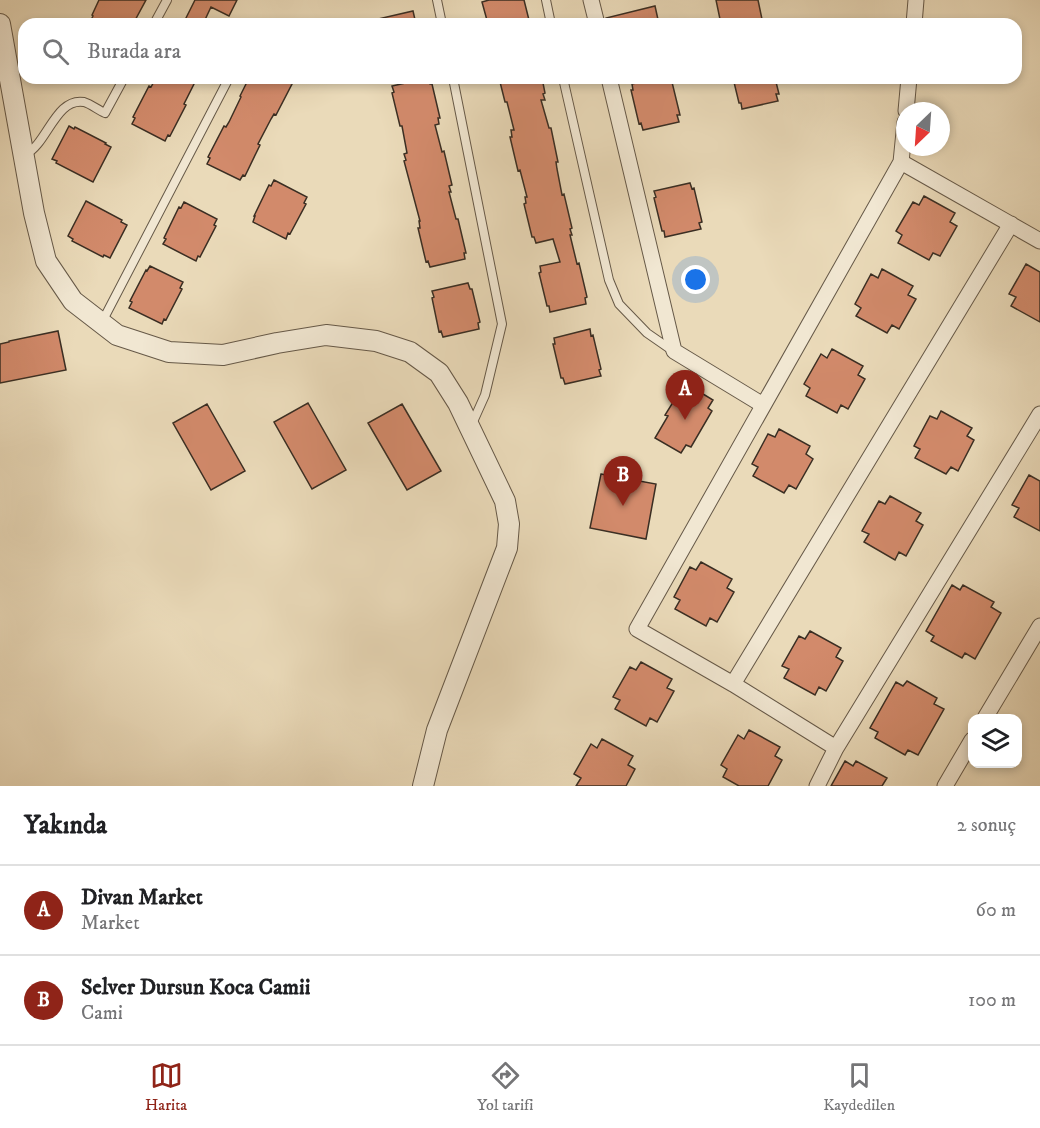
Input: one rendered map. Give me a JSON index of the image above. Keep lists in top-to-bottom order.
{
  "north": "bottom left",
  "page": {
    "search": "Burada ara",
    "pins": ["A", "B"],
    "heading": ["Yakında", "2 sonuç"],
    "list": [
      {
        "mark": "A",
        "name": "Divan Market",
        "note": "Market",
        "value": "60 m"
      },
      {
        "mark": "B",
        "name": "Selver Dursun Koca Camii",
        "note": "Cami",
        "value": "100 m"
      }
    ],
    "nav": ["Harita", "Yol tarifi", "Kaydedilen"]
  }
}
